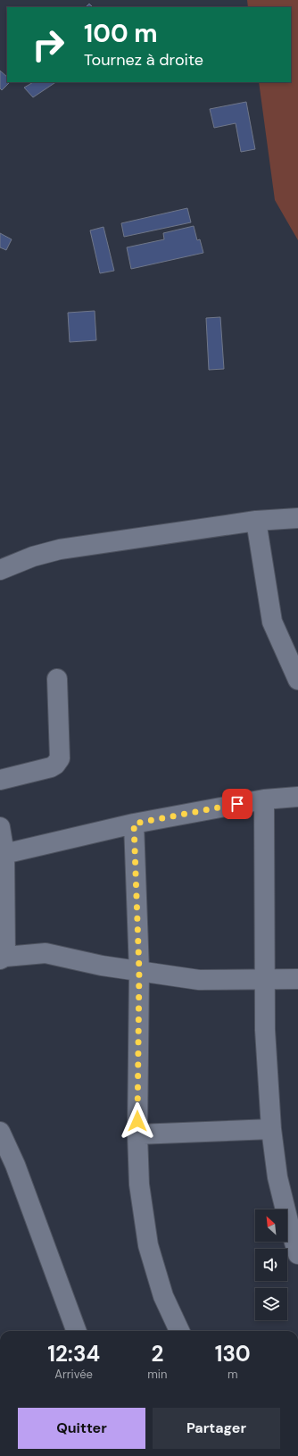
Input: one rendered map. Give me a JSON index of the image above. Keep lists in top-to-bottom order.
{
  "north": "top left",
  "page": {
    "turn": ["100 m", "Tournez à droite"],
    "eta": [
      "12:34",
      "Arrivée",
      "2",
      "min",
      "130",
      "m"
    ],
    "buttons": ["Quitter", "Partager"]
  }
}
